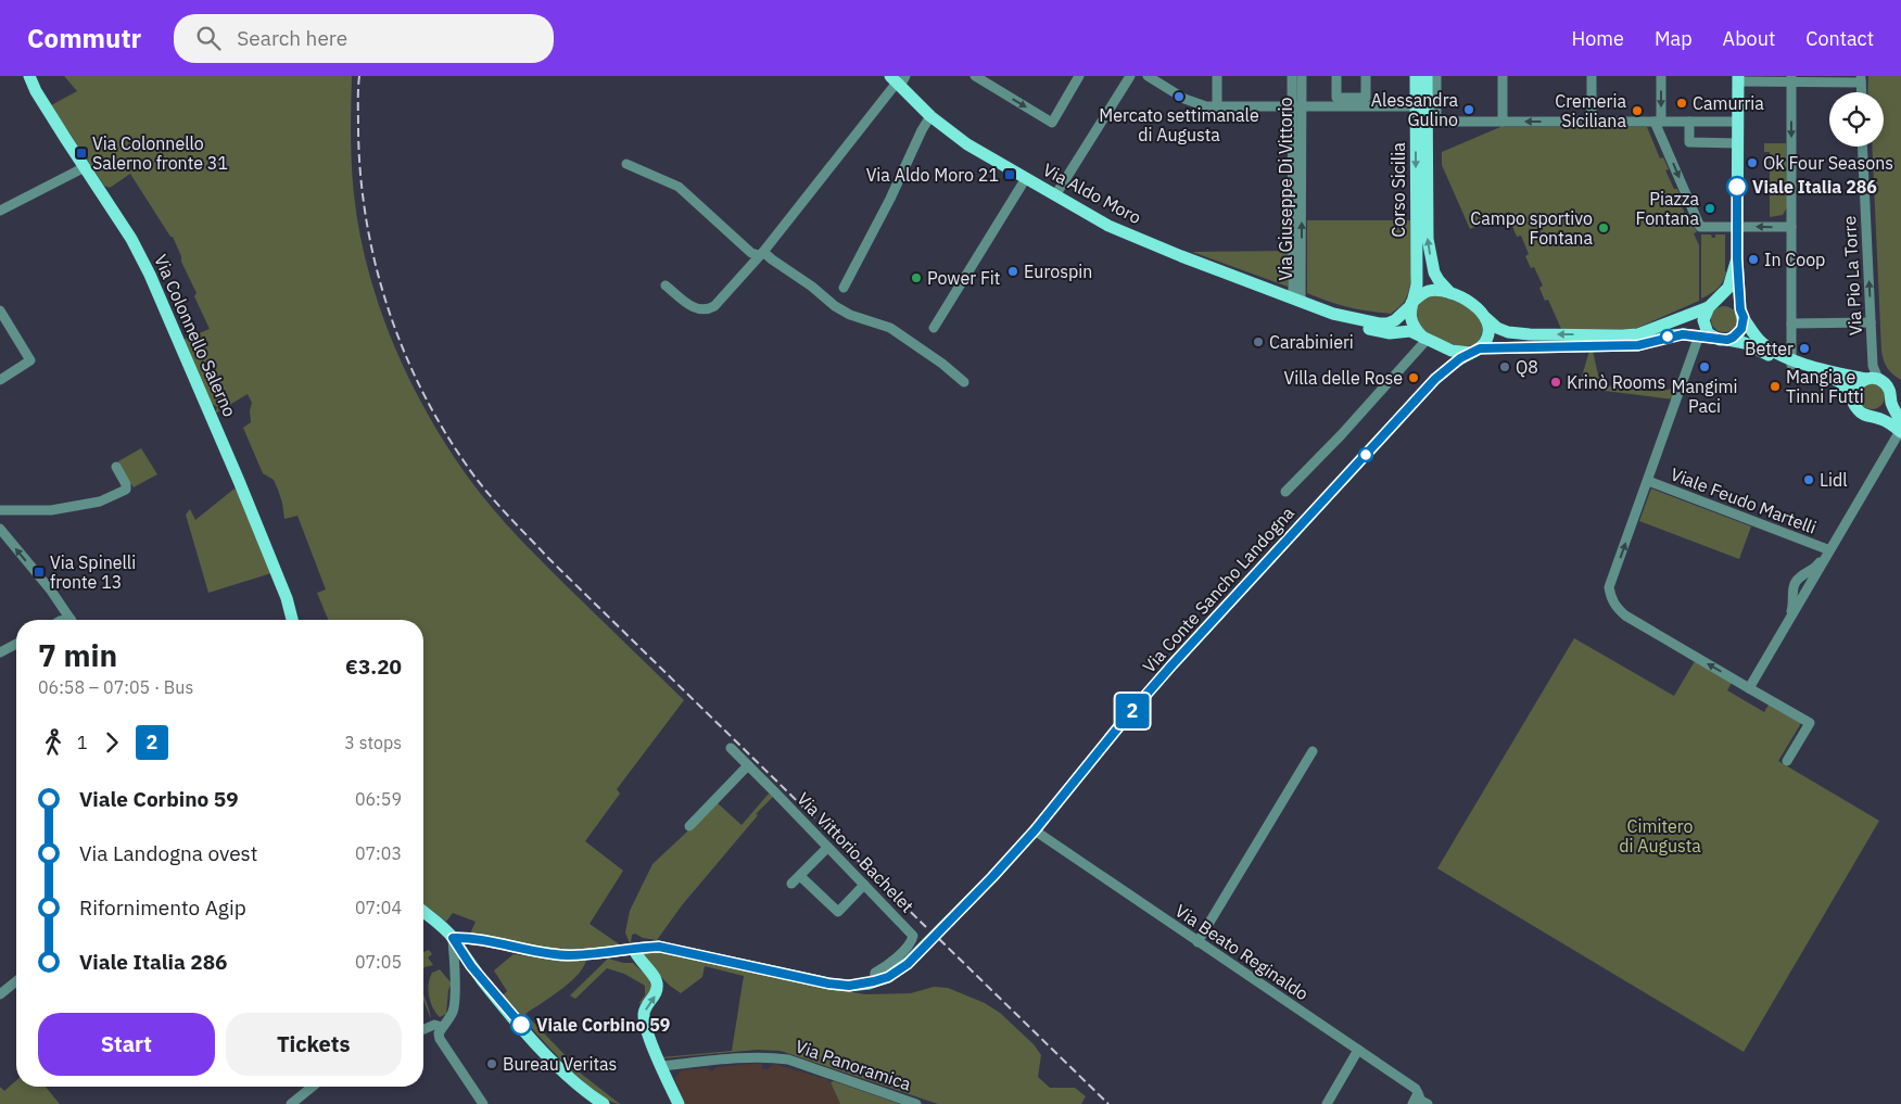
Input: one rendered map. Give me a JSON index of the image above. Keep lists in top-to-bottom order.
{
  "streets": {
    "main road": [
      "Corso Sicilia",
      "Via Aldo Moro",
      "Via Colonnello Salerno",
      "Via Conte Sancho Landogna"
    ],
    "street": [
      "Via Giuseppe Di Vittorio",
      "Via Pio La Torre",
      "Viale Feudo Martelli",
      "Via Vittorio Bachelet",
      "Via Beato Reginaldo",
      "Via Panoramica"
    ]
  },
  "crossings": [
    ["Via Giuseppe Di Vittorio", "Via Aldo Moro"],
    ["Corso Sicilia", "Via Conte Sancho Landogna"],
    ["Via Conte Sancho Landogna", "Via Vittorio Bachelet"],
    ["Via Conte Sancho Landogna", "Via Beato Reginaldo"]
  ],
  "parks": ["Cimitero di Augusta"],
  "places": {
    "other": [
      "Mercato settimanale di Augusta",
      "Camurria",
      "Alessandra Gulino",
      "Cremeria Siciliana",
      "Ok Four Seasons",
      "Viale Italia 286",
      "Piazza Fontana",
      "Campo sportivo Fontana",
      "In Coop",
      "Eurospin",
      "Power Fit",
      "Carabinieri",
      "Better",
      "Q8",
      "Mangimi Paci",
      "Villa delle Rose",
      "Krinò Rooms",
      "Mangia e Tinni Futti",
      "Lidl",
      "Viale Corbino 59",
      "Bureau Veritas"
    ],
    "transit": ["Via Colonnello Salerno fronte 31", "Via Aldo Moro 21", "Via Spinelli fronte 13"]
  },
  "lines": ["bus line 2"],
  "page": {
    "header": "Commutr",
    "search": "Search here",
    "nav": [
      "Home",
      "Map",
      "About",
      "Contact"
    ],
    "on_map": "2",
    "heading": ["7 min", "06:58 – 07:05 · Bus", "€3.20"],
    "legs": ["1", "2", "3 stops"],
    "list": [
      {
        "name": "Viale Corbino 59",
        "value": "06:59"
      },
      {
        "name": "Via Landogna ovest",
        "value": "07:03"
      },
      {
        "name": "Rifornimento Agip",
        "value": "07:04"
      },
      {
        "name": "Viale Italia 286",
        "value": "07:05"
      }
    ],
    "buttons": ["Start", "Tickets"]
  }
}
